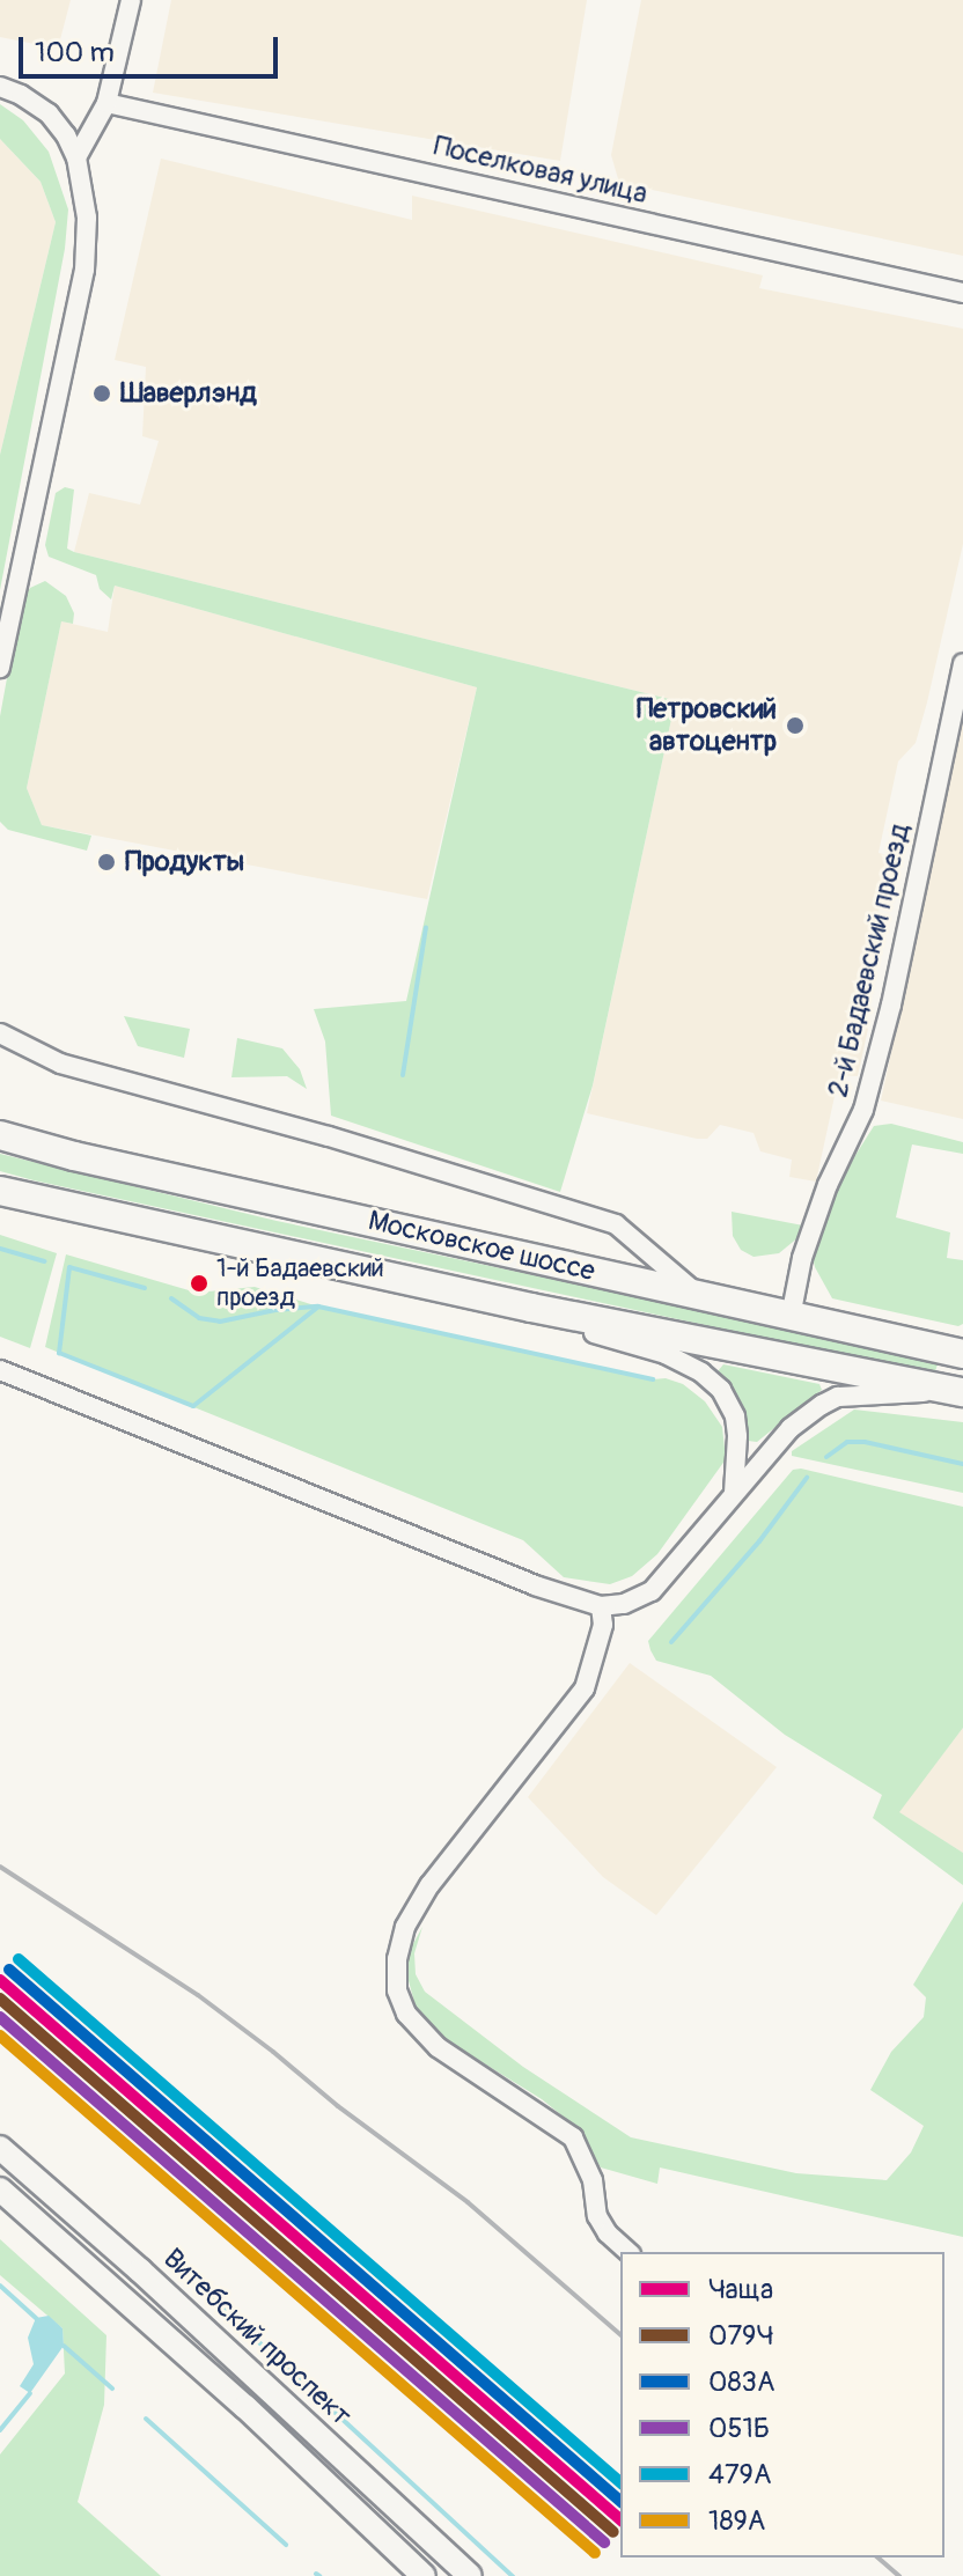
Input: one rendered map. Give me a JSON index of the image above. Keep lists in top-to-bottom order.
{
  "streets": {
    "highway": ["Московское шоссе"],
    "main road": ["Витебский проспект"],
    "street": ["Поселковая улица", "2-й Бадаевский проезд"]
  },
  "crossings": [
    ["2-й Бадаевский проезд", "Московское шоссе"]
  ],
  "places": [
    "Шаверлэнд",
    "Петровский автоцентр",
    "Продукты",
    "1-й Бадаевский проезд"
  ],
  "lines": [
    "transit line 479А",
    "transit line 083А",
    "transit line Чаща",
    "transit line 079Ч",
    "transit line 051Б",
    "transit line 189А"
  ],
  "legend": [
    "Чаща",
    "079Ч",
    "083А",
    "051Б",
    "479А",
    "189А"
  ],
  "scale_bar": "100 m"
}
